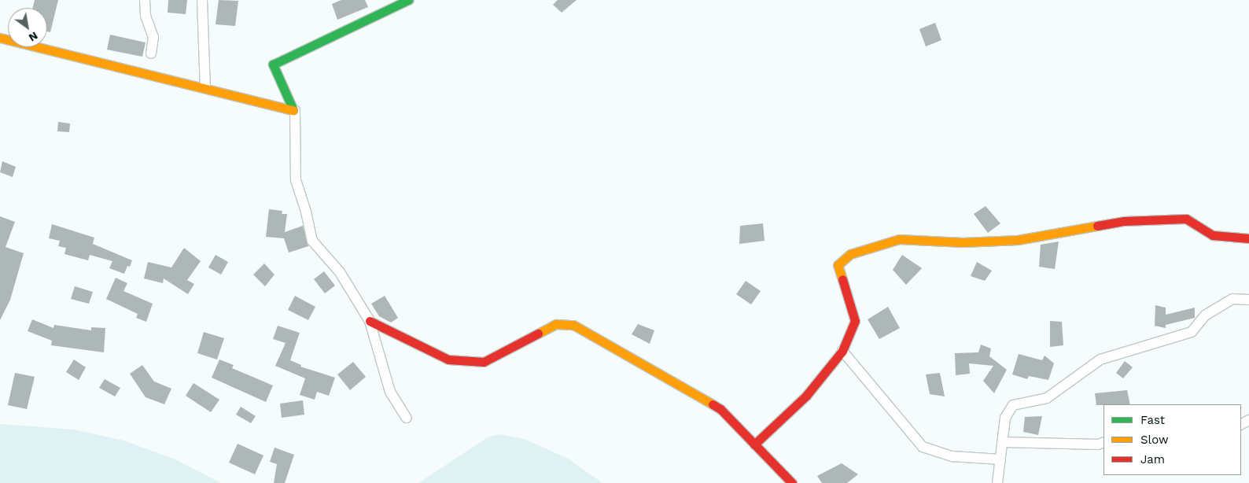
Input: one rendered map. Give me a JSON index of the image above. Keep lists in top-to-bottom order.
{
  "legend": ["Fast", "Slow", "Jam"],
  "north": "bottom right"
}
